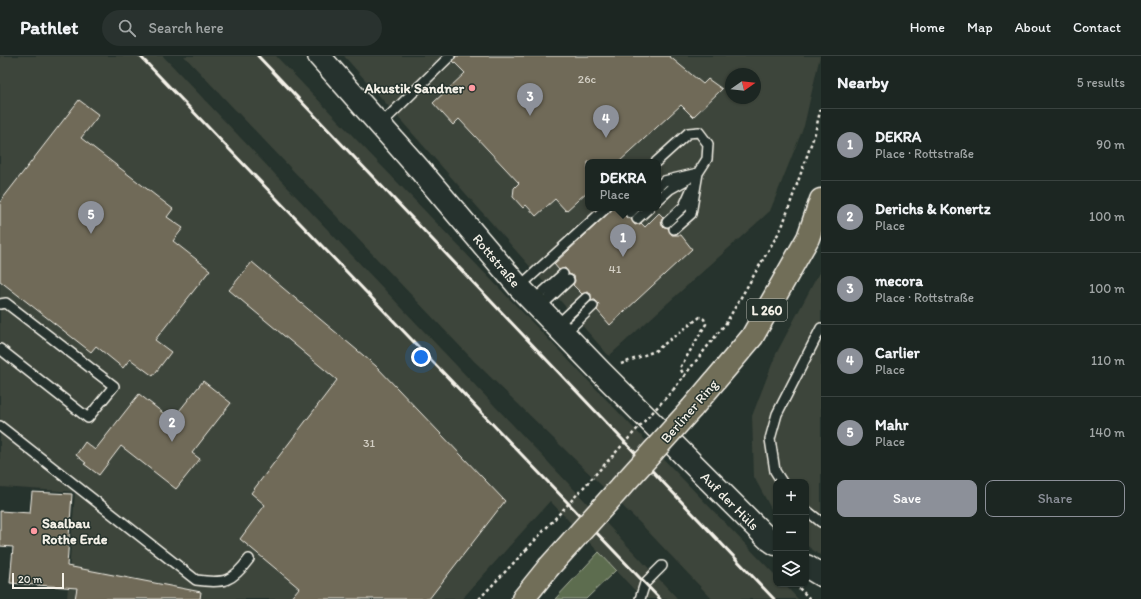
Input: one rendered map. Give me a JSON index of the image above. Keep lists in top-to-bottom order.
{
  "streets": {
    "main road": ["L 260", "Berliner Ring"],
    "street": ["Rottstraße", "Auf der Hüls"]
  },
  "crossings": [
    ["Rottstraße", "Auf der Hüls"]
  ],
  "places": ["Akustik Sandner", "Saalbau Rothe Erde"],
  "house_numbers": ["26c", "41", "31"],
  "scale_bar": "20 m",
  "north": "right",
  "page": {
    "header": "Pathlet",
    "search": "Search here",
    "nav": [
      "Home",
      "Map",
      "About",
      "Contact"
    ],
    "heading": ["Nearby", "5 results"],
    "pins": [
      "3",
      "4",
      "5",
      "1",
      "2"
    ],
    "list": [
      {
        "mark": "1",
        "name": "DEKRA",
        "note": "Place · Rottstraße",
        "value": "90 m"
      },
      {
        "mark": "2",
        "name": "Derichs & Konertz",
        "note": "Place",
        "value": "100 m"
      },
      {
        "mark": "3",
        "name": "mecora",
        "note": "Place · Rottstraße",
        "value": "100 m"
      },
      {
        "mark": "4",
        "name": "Carlier",
        "note": "Place",
        "value": "110 m"
      },
      {
        "mark": "5",
        "name": "Mahr",
        "note": "Place",
        "value": "140 m"
      }
    ],
    "popup": ["DEKRA", "Place"],
    "buttons": ["Save", "Share"],
    "map_buttons": ["+", "−"],
    "scale": "20 m"
  }
}
